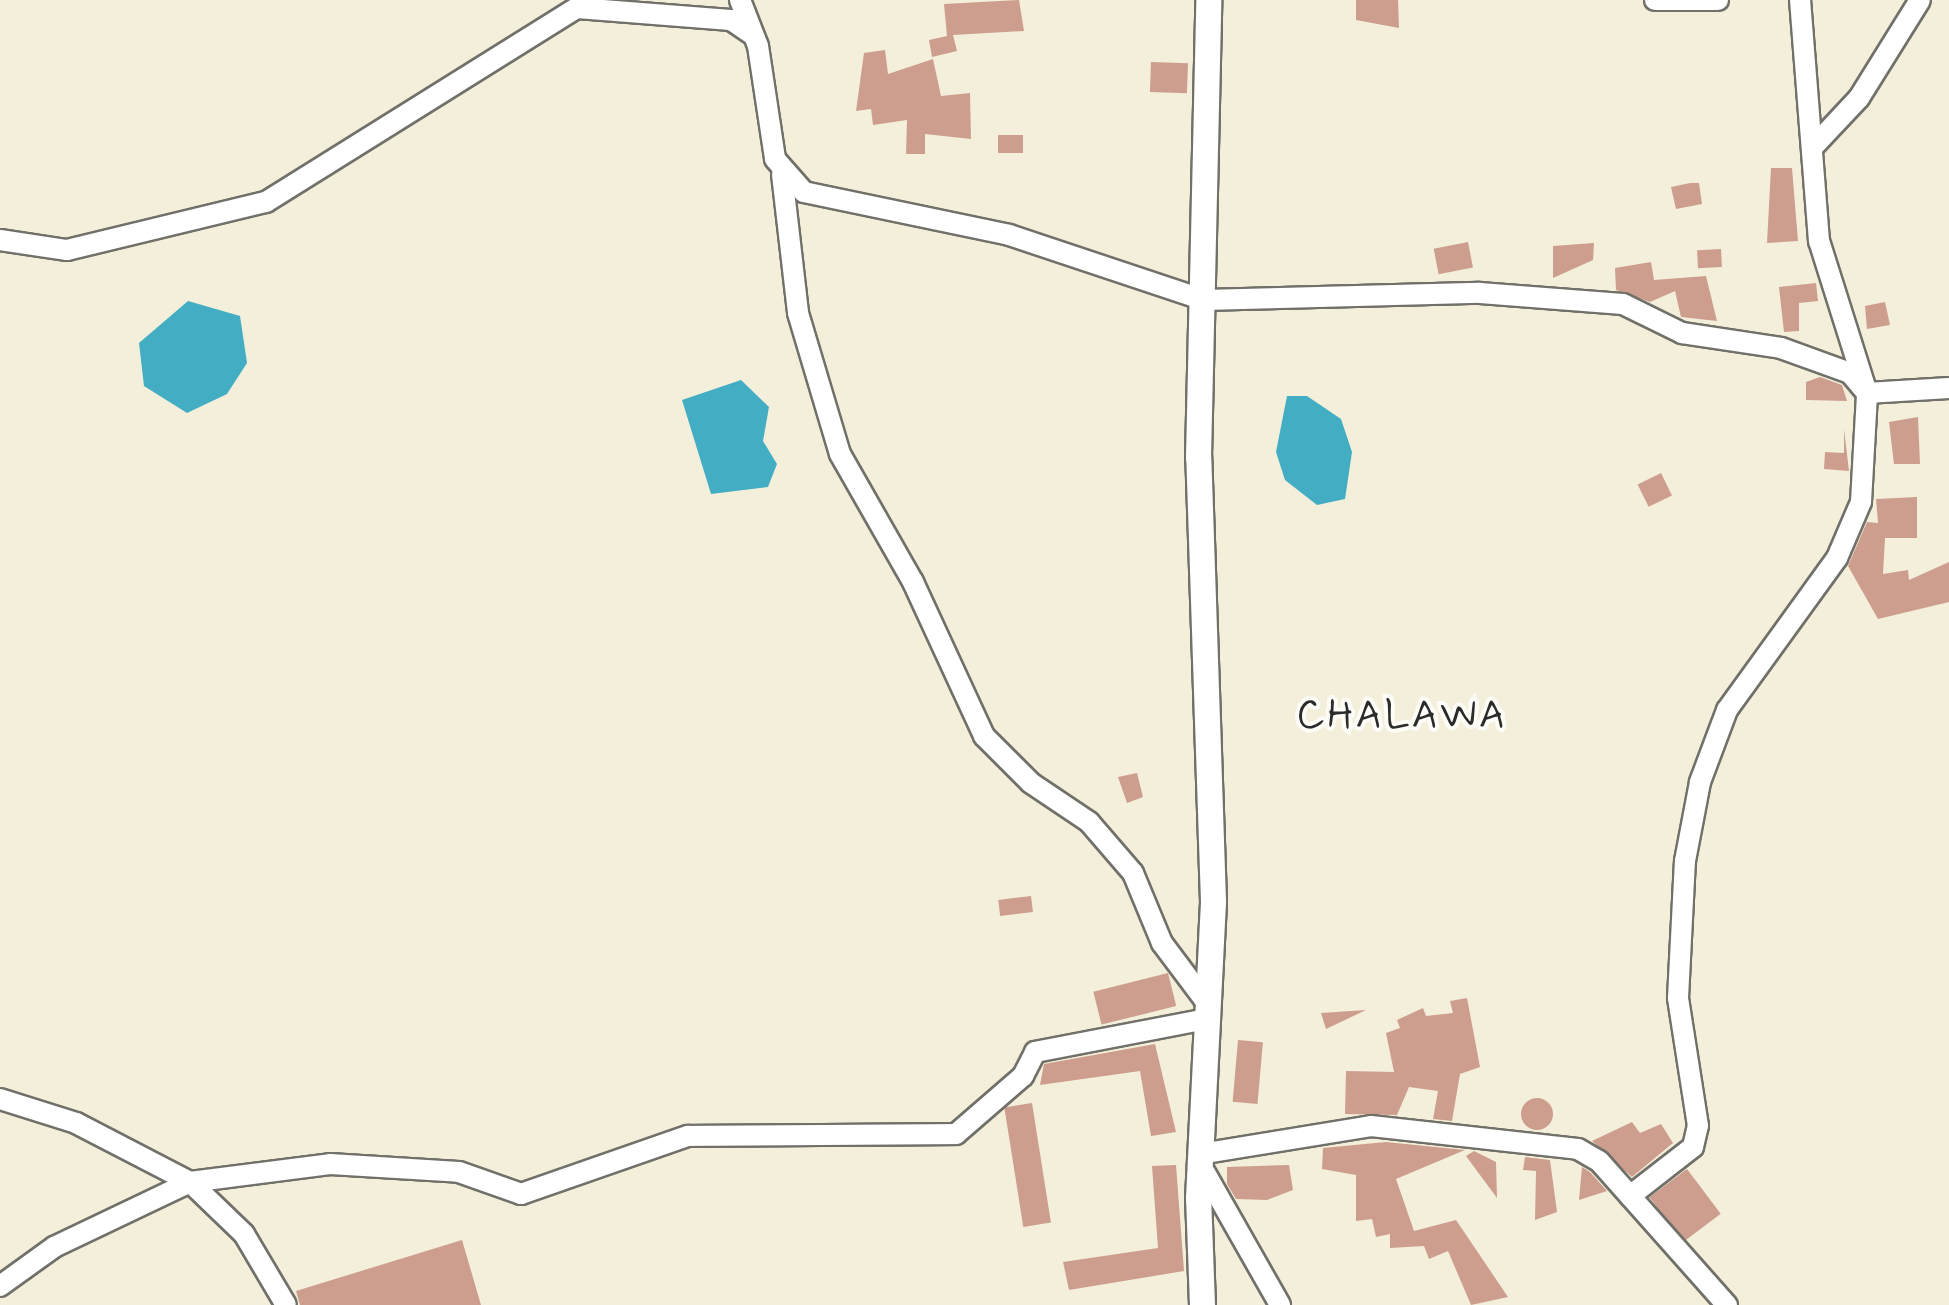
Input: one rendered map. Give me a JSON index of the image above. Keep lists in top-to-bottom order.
{
  "districts": ["CHALAWA"]
}
